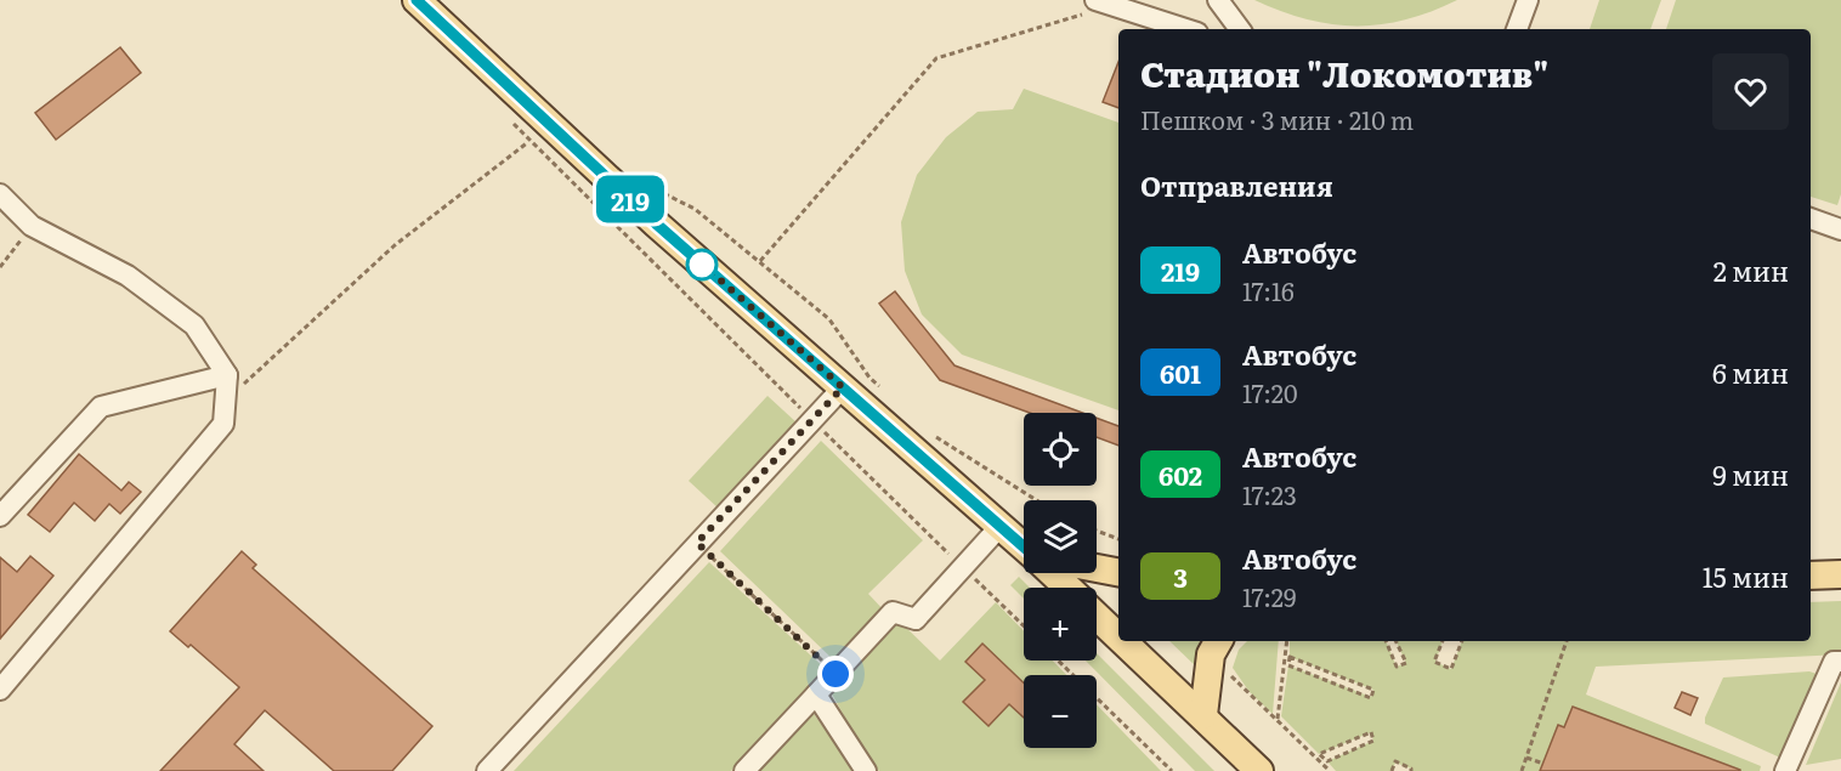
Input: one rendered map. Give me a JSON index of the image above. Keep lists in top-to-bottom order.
{
  "lines": ["bus line 219"],
  "page": {
    "on_map": "219",
    "heading": [
      ["Стадион \"Локомотив\"", "Пешком · 3 мин · 210 m"],
      "Отправления"
    ],
    "list": [
      {
        "mark": "219",
        "name": "Автобус",
        "note": "17:16",
        "value": "2 мин"
      },
      {
        "mark": "601",
        "name": "Автобус",
        "note": "17:20",
        "value": "6 мин"
      },
      {
        "mark": "602",
        "name": "Автобус",
        "note": "17:23",
        "value": "9 мин"
      },
      {
        "mark": "3",
        "name": "Автобус",
        "note": "17:29",
        "value": "15 мин"
      }
    ],
    "map_buttons": ["+", "−"]
  }
}
